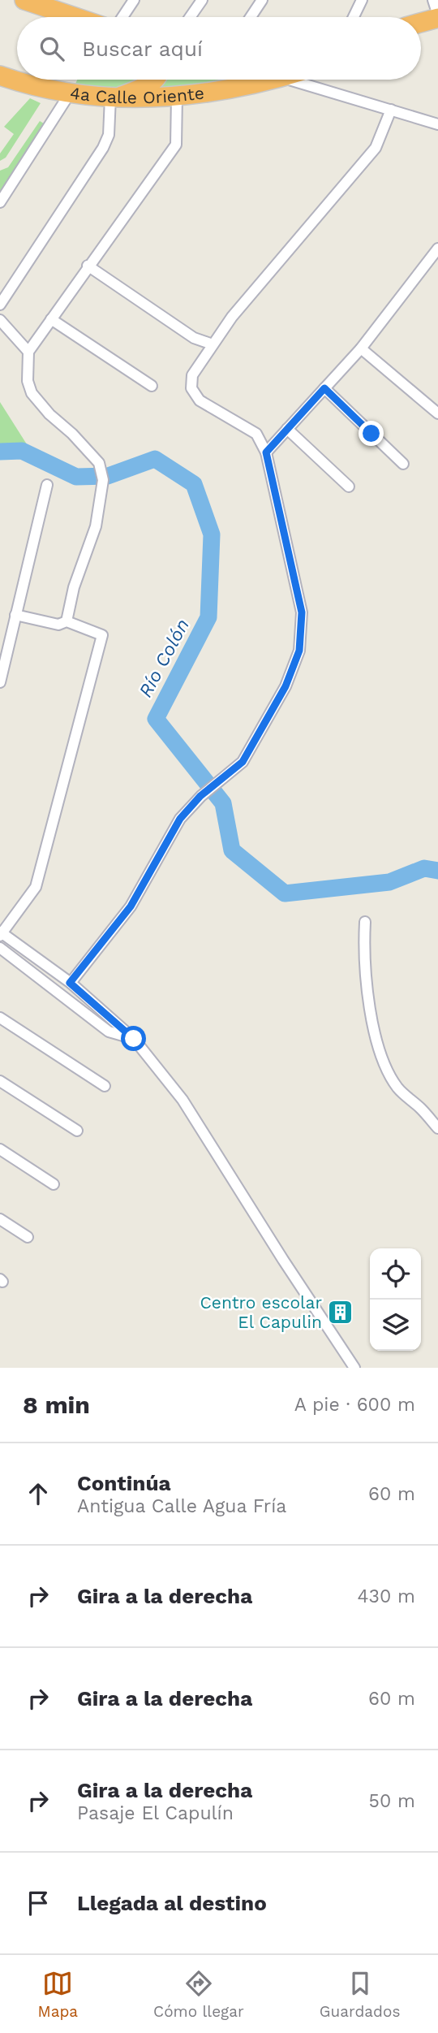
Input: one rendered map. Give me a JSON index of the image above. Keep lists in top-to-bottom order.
{
  "streets": {
    "highway": ["4a Calle Oriente"]
  },
  "water": ["Río Colón"],
  "places": {
    "building": ["Centro escolar El Capulin"]
  },
  "page": {
    "search": "Buscar aquí",
    "heading": ["8 min", "A pie · 600 m"],
    "list": [
      ["Continúa", "Antigua Calle Agua Fría", "60 m"],
      ["Gira a la derecha", "430 m"],
      ["Gira a la derecha", "60 m"],
      ["Gira a la derecha", "Pasaje El Capulín", "50 m"],
      "Llegada al destino"
    ],
    "nav": ["Mapa", "Cómo llegar", "Guardados"]
  }
}
